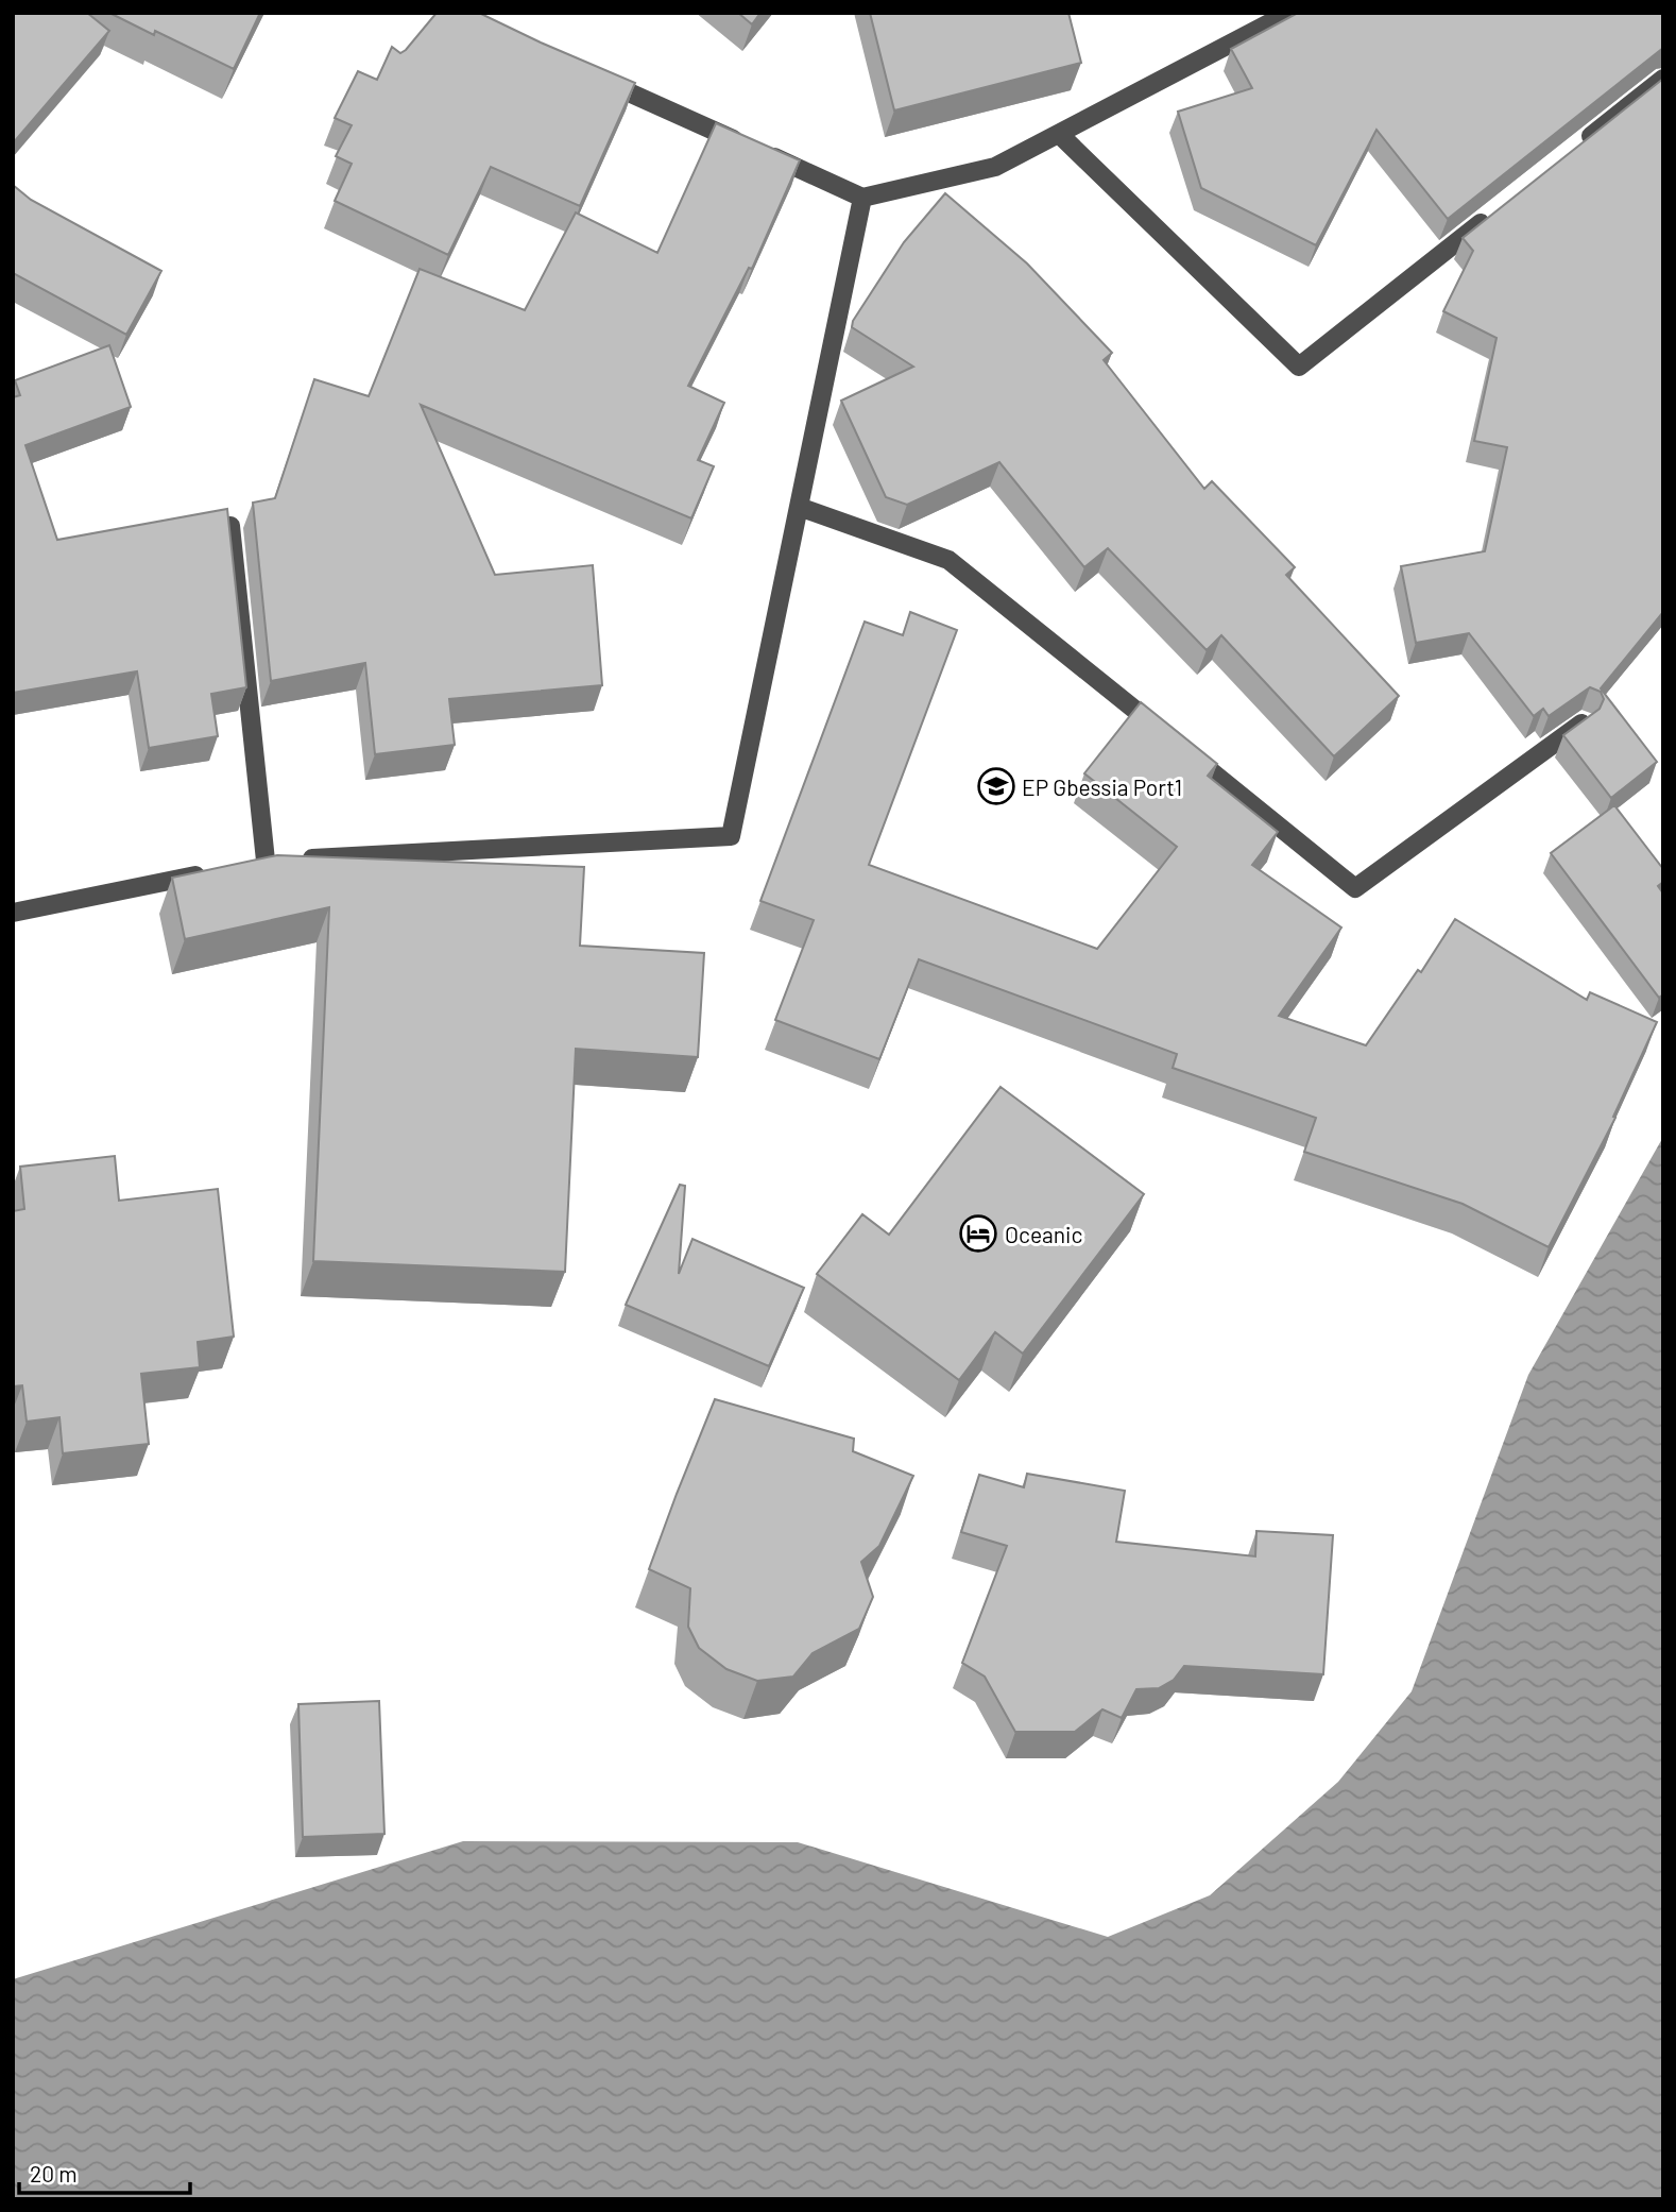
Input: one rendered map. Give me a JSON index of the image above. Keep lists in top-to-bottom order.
{
  "places": {
    "school or university": ["EP Gbessia Port1"],
    "hotel": ["Oceanic"]
  },
  "scale_bar": "20 m"
}
